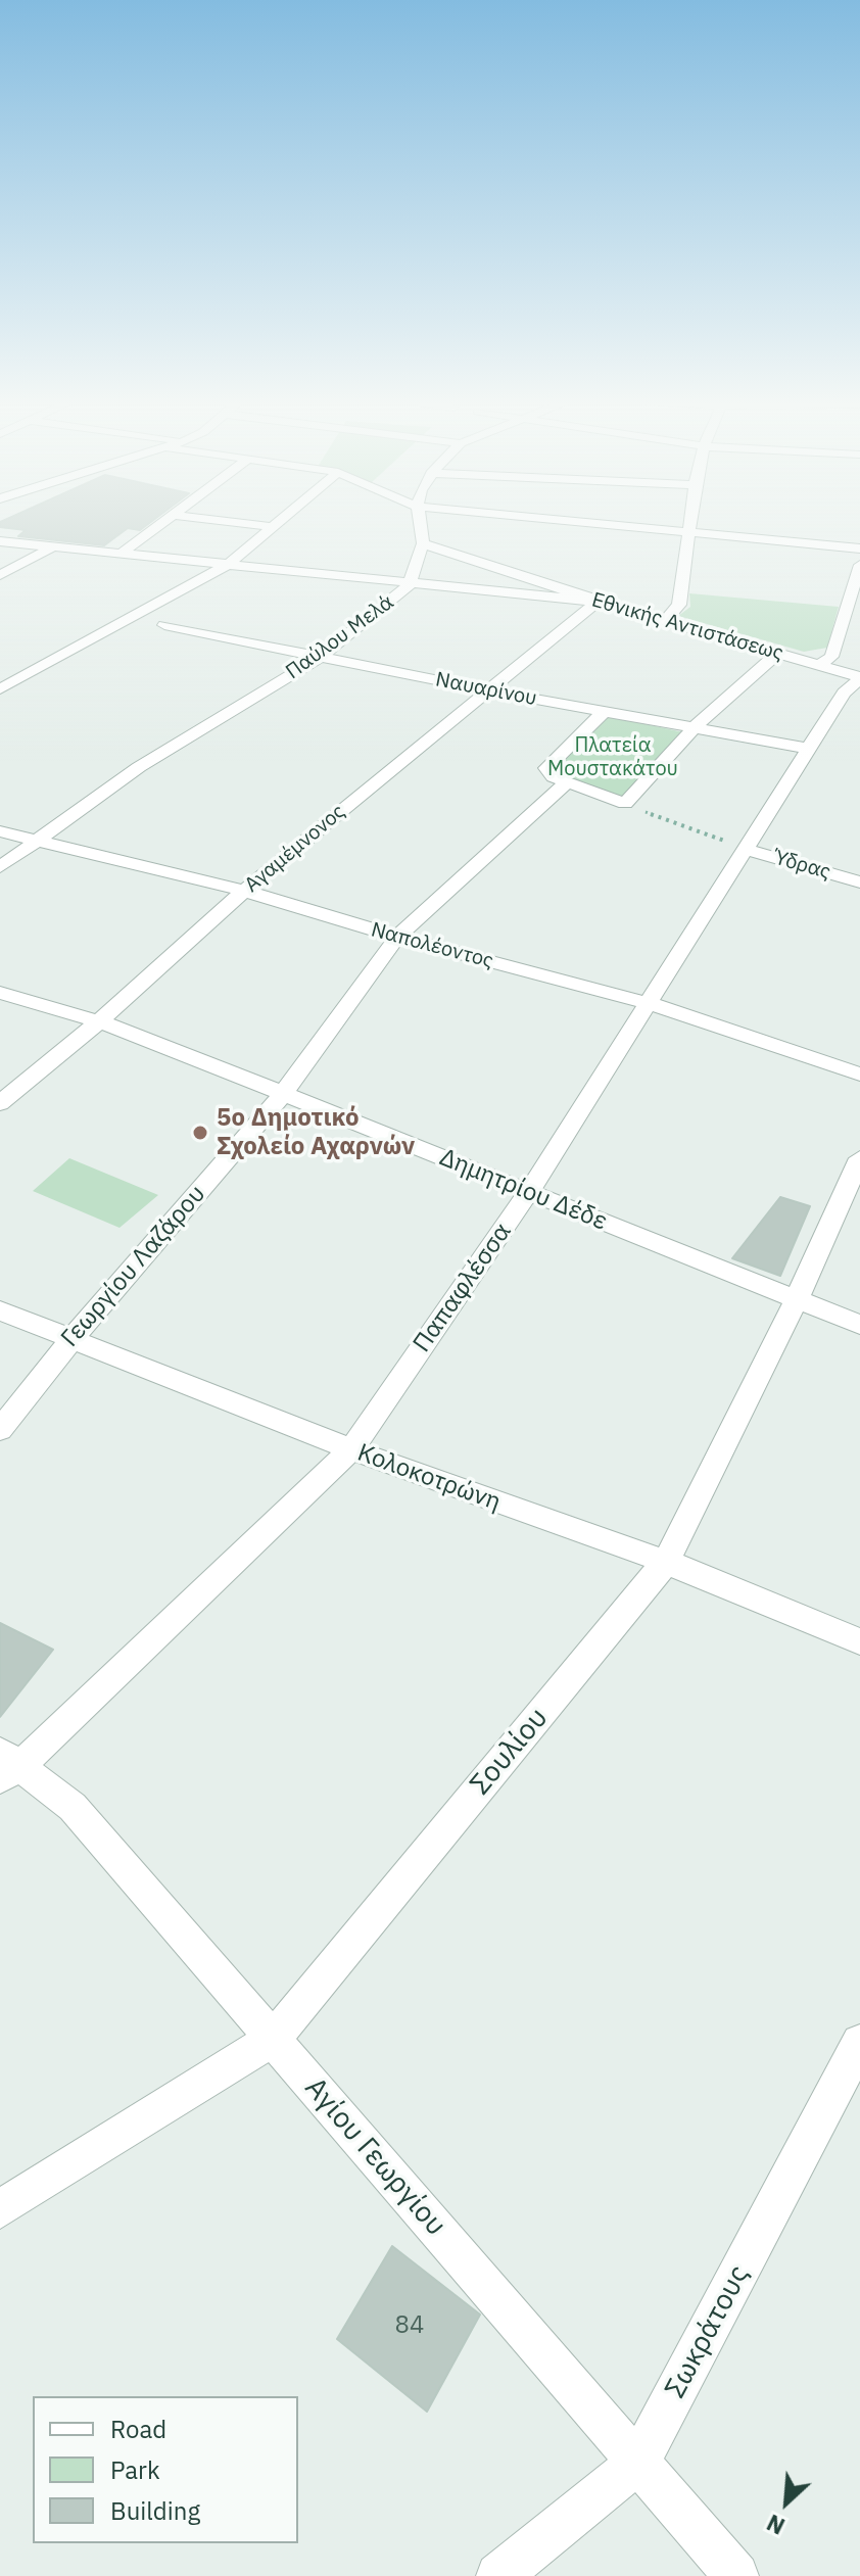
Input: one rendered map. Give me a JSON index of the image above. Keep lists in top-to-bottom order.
{
  "streets": {
    "street": [
      "Εθνικής Αντιστάσεως",
      "Παύλου Μελά",
      "Ναυαρίνου",
      "Αγαμέμνονος",
      "Ύδρας",
      "Ναπολέοντος",
      "Δημητρίου Δέδε",
      "Γεωργίου Λαζάρου",
      "Παπαφλέσσα",
      "Κολοκοτρώνη",
      "Σουλίου",
      "Αγίου Γεωργίου",
      "Σωκράτους"
    ]
  },
  "crossings": [
    ["Εθνικής Αντιστάσεως", "Παύλου Μελά"],
    ["Εθνικής Αντιστάσεως", "Αγαμέμνονος"],
    ["Εθνικής Αντιστάσεως", "Παπαφλέσσα"],
    ["Παύλου Μελά", "Ναυαρίνου"],
    ["Παύλου Μελά", "Ναπολέοντος"],
    ["Ναυαρίνου", "Αγαμέμνονος"],
    ["Ναυαρίνου", "Παπαφλέσσα"],
    ["Αγαμέμνονος", "Ναπολέοντος"],
    ["Αγαμέμνονος", "Δημητρίου Δέδε"],
    ["Ύδρας", "Παπαφλέσσα"],
    ["Ναπολέοντος", "Γεωργίου Λαζάρου"],
    ["Ναπολέοντος", "Παπαφλέσσα"],
    ["Δημητρίου Δέδε", "Γεωργίου Λαζάρου"],
    ["Δημητρίου Δέδε", "Παπαφλέσσα"],
    ["Δημητρίου Δέδε", "Σουλίου"],
    ["Γεωργίου Λαζάρου", "Κολοκοτρώνη"],
    ["Παπαφλέσσα", "Κολοκοτρώνη"],
    ["Παπαφλέσσα", "Αγίου Γεωργίου"],
    ["Κολοκοτρώνη", "Σουλίου"],
    ["Σουλίου", "Αγίου Γεωργίου"],
    ["Αγίου Γεωργίου", "Σωκράτους"]
  ],
  "parks": ["Πλατεία Μουστακάτου"],
  "places": ["5ο Δημοτικό Σχολείο Αχαρνών"],
  "house_numbers": ["84"],
  "legend": ["Road", "Park", "Building"],
  "north": "bottom left"
}
